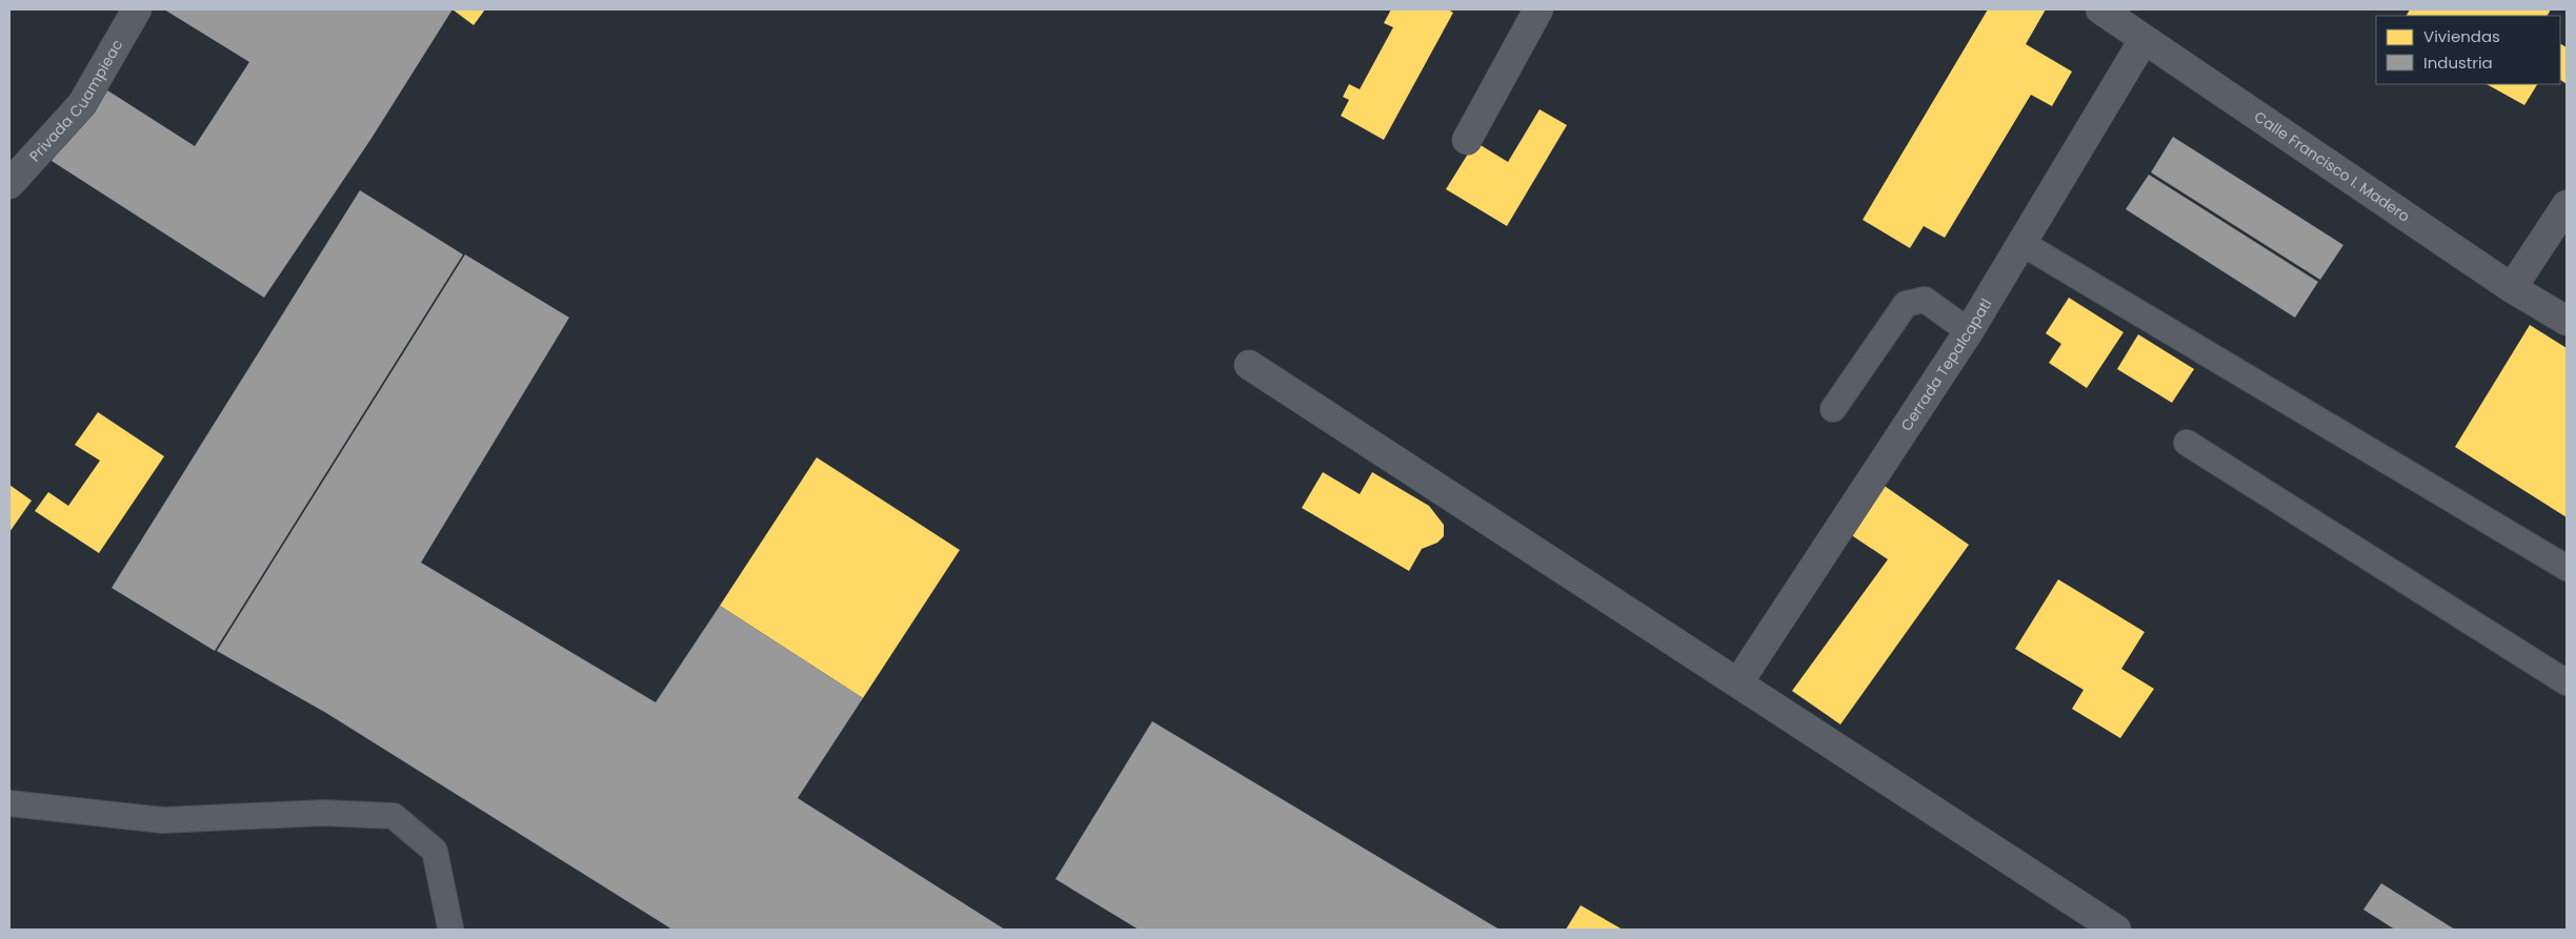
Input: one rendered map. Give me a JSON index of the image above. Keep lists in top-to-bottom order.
{
  "streets": {
    "street": ["Privada Cuampieac", "Calle Francisco I. Madero", "Cerrada Tepalcapatl"]
  },
  "crossings": [
    ["Calle Francisco I. Madero", "Cerrada Tepalcapatl"]
  ],
  "legend": ["Viviendas", "Industria"]
}
